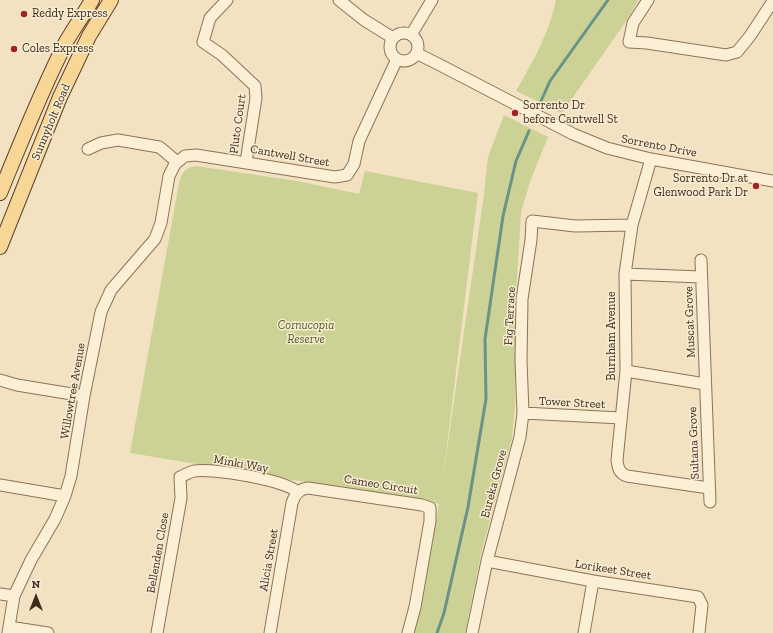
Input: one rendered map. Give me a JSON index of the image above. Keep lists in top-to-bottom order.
{
  "streets": {
    "main road": ["Sunnyholt Road"],
    "street": [
      "Pluto Court",
      "Sorrento Drive",
      "Cantwell Street",
      "Fig Terrace",
      "Muscat Grove",
      "Burnham Avenue",
      "Willowtree Avenue",
      "Tower Street",
      "Sultana Grove",
      "Minki Way",
      "Eureka Grove",
      "Cameo Circuit",
      "Bellenden Close",
      "Alicia Street",
      "Lorikeet Street"
    ]
  },
  "crossings": [
    ["Pluto Court", "Cantwell Street"],
    ["Sorrento Drive", "Cantwell Street"],
    ["Sorrento Drive", "Burnham Avenue"],
    ["Cantwell Street", "Willowtree Avenue"],
    ["Fig Terrace", "Burnham Avenue"],
    ["Fig Terrace", "Tower Street"],
    ["Fig Terrace", "Eureka Grove"],
    ["Muscat Grove", "Sultana Grove"],
    ["Burnham Avenue", "Tower Street"],
    ["Burnham Avenue", "Sultana Grove"],
    ["Tower Street", "Eureka Grove"],
    ["Minki Way", "Cameo Circuit"],
    ["Minki Way", "Bellenden Close"],
    ["Minki Way", "Alicia Street"],
    ["Eureka Grove", "Lorikeet Street"],
    ["Cameo Circuit", "Alicia Street"]
  ],
  "parks": ["Cornucopia Reserve"],
  "places": [
    "Reddy Express",
    "Coles Express",
    "Sorrento Dr before Cantwell St",
    "Sorrento Dr at Glenwood Park Dr"
  ],
  "north": "top"
}
